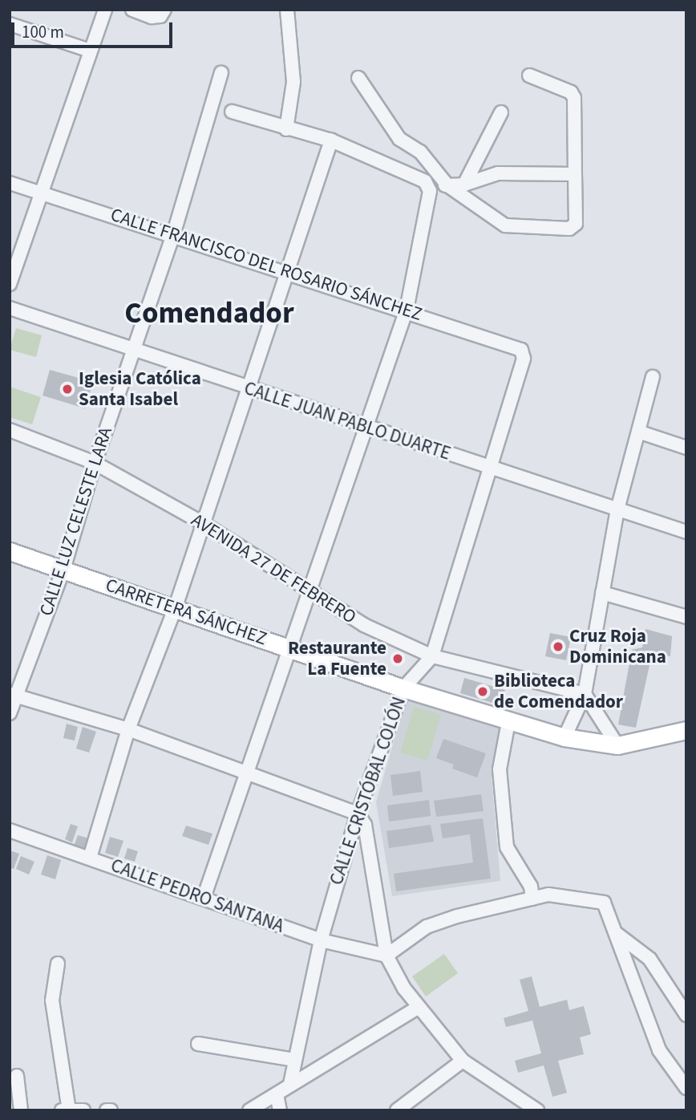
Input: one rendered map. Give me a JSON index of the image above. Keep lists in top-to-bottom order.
{
  "streets": {
    "main road": ["CARRETERA SÁNCHEZ"],
    "street": [
      "CALLE FRANCISCO DEL ROSARIO SÁNCHEZ",
      "CALLE JUAN PABLO DUARTE",
      "CALLE LUZ CELESTE LARA",
      "AVENIDA 27 DE FEBRERO",
      "CALLE CRISTÓBAL COLÓN",
      "CALLE PEDRO SANTANA"
    ]
  },
  "crossings": [
    ["CALLE FRANCISCO DEL ROSARIO SÁNCHEZ", "CALLE LUZ CELESTE LARA"],
    ["CALLE FRANCISCO DEL ROSARIO SÁNCHEZ", "CALLE CRISTÓBAL COLÓN"],
    ["CALLE JUAN PABLO DUARTE", "CALLE LUZ CELESTE LARA"],
    ["CALLE JUAN PABLO DUARTE", "CALLE CRISTÓBAL COLÓN"],
    ["CALLE LUZ CELESTE LARA", "AVENIDA 27 DE FEBRERO"],
    ["CALLE LUZ CELESTE LARA", "CARRETERA SÁNCHEZ"],
    ["AVENIDA 27 DE FEBRERO", "CALLE CRISTÓBAL COLÓN"],
    ["CARRETERA SÁNCHEZ", "CALLE CRISTÓBAL COLÓN"],
    ["CALLE CRISTÓBAL COLÓN", "CALLE PEDRO SANTANA"]
  ],
  "districts": ["Comendador"],
  "places": [
    "Iglesia Católica Santa Isabel",
    "Cruz Roja Dominicana",
    "Restaurante La Fuente",
    "Biblioteca de Comendador"
  ],
  "scale_bar": "100 m"
}
